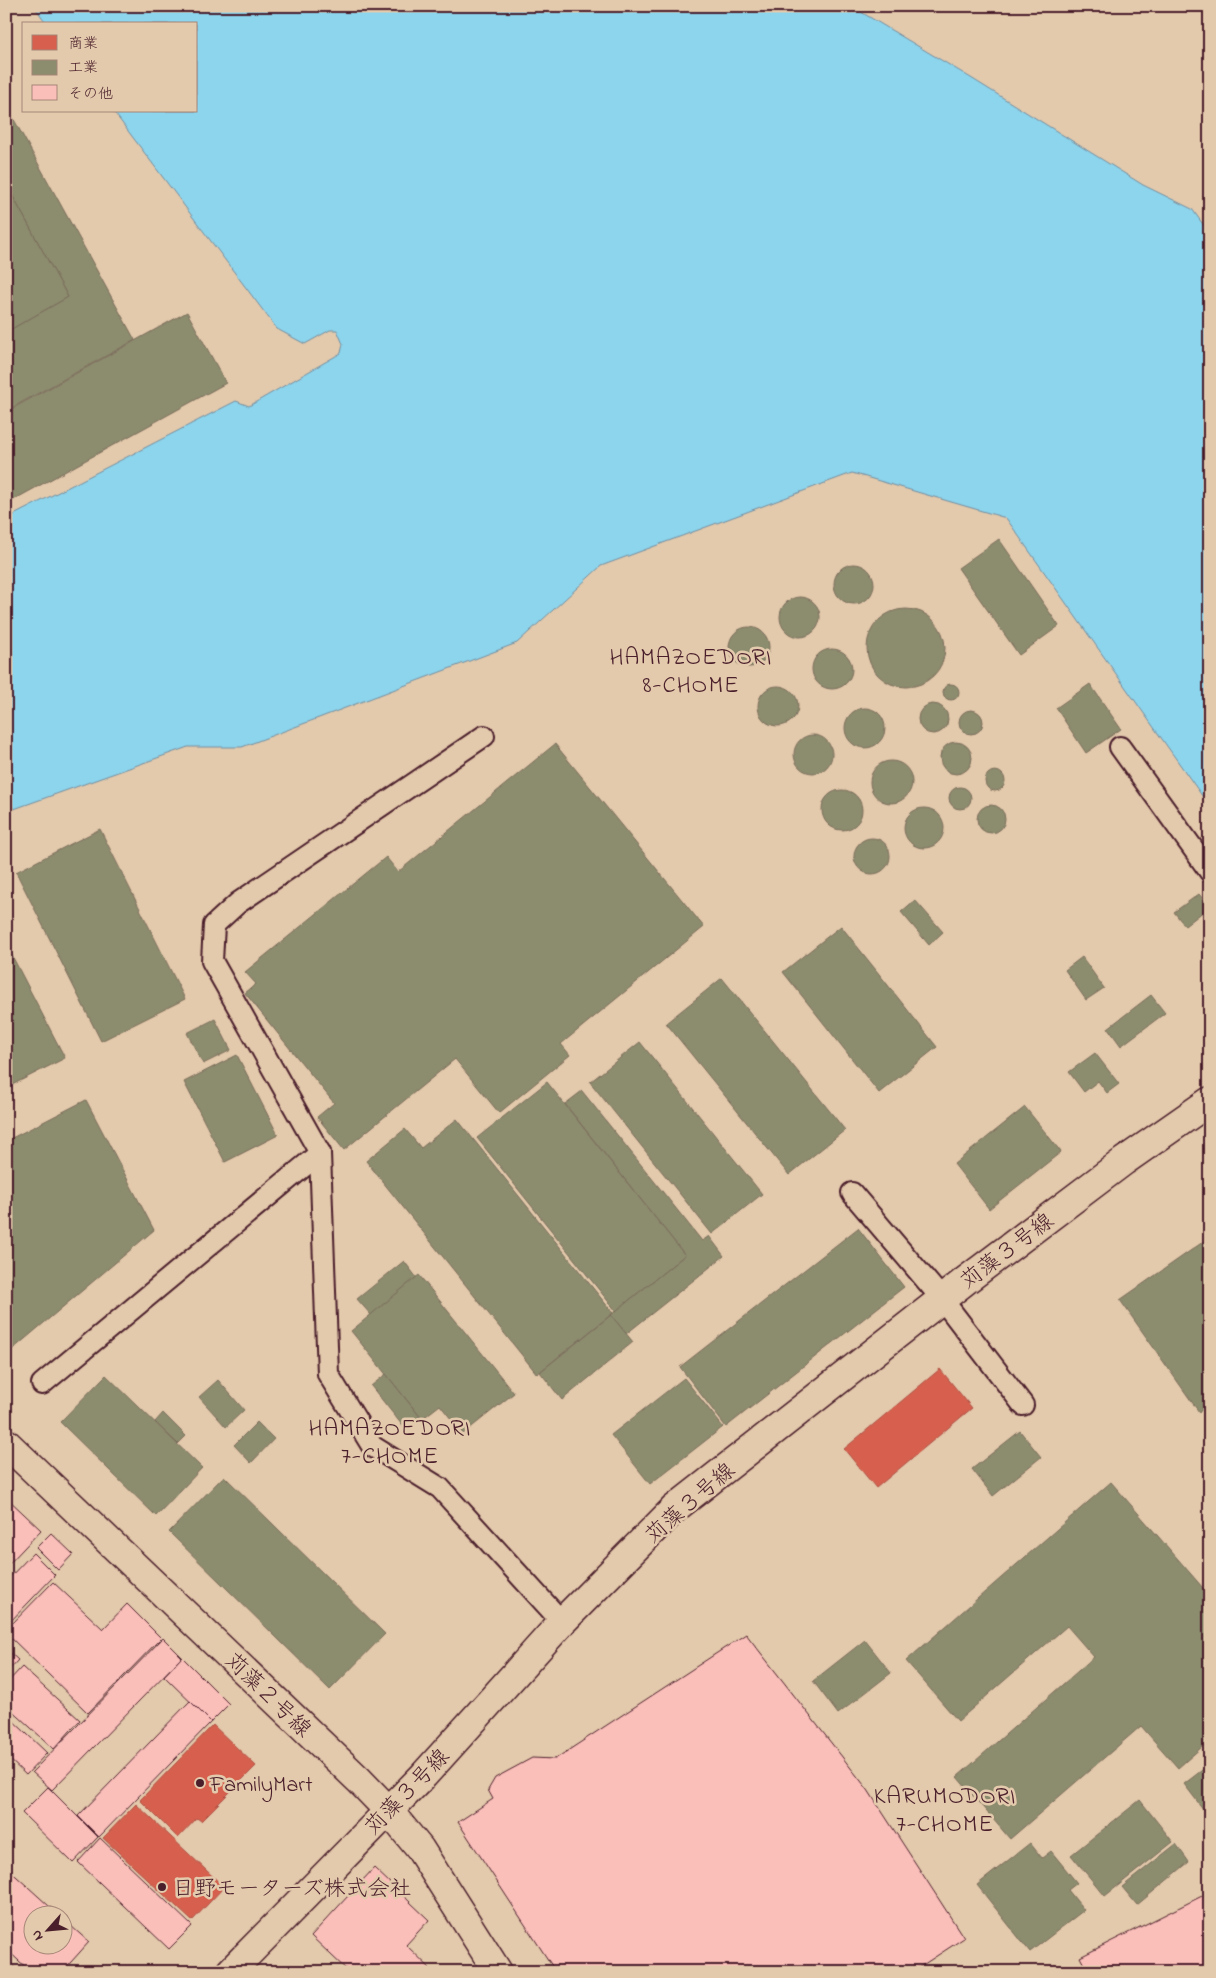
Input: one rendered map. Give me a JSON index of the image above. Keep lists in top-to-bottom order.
{
  "streets": {
    "street": ["苅藻３号線", "苅藻２号線"]
  },
  "crossings": [
    ["苅藻３号線", "苅藻２号線"]
  ],
  "districts": ["HAMAZOEDORI 8-CHOME", "HAMAZOEDORI 7-CHOME", "KARUMODORI 7-CHOME"],
  "places": ["FamilyMart", "日野モーターズ株式会社"],
  "legend": ["商業", "工業", "その他"],
  "north": "bottom left"
}
